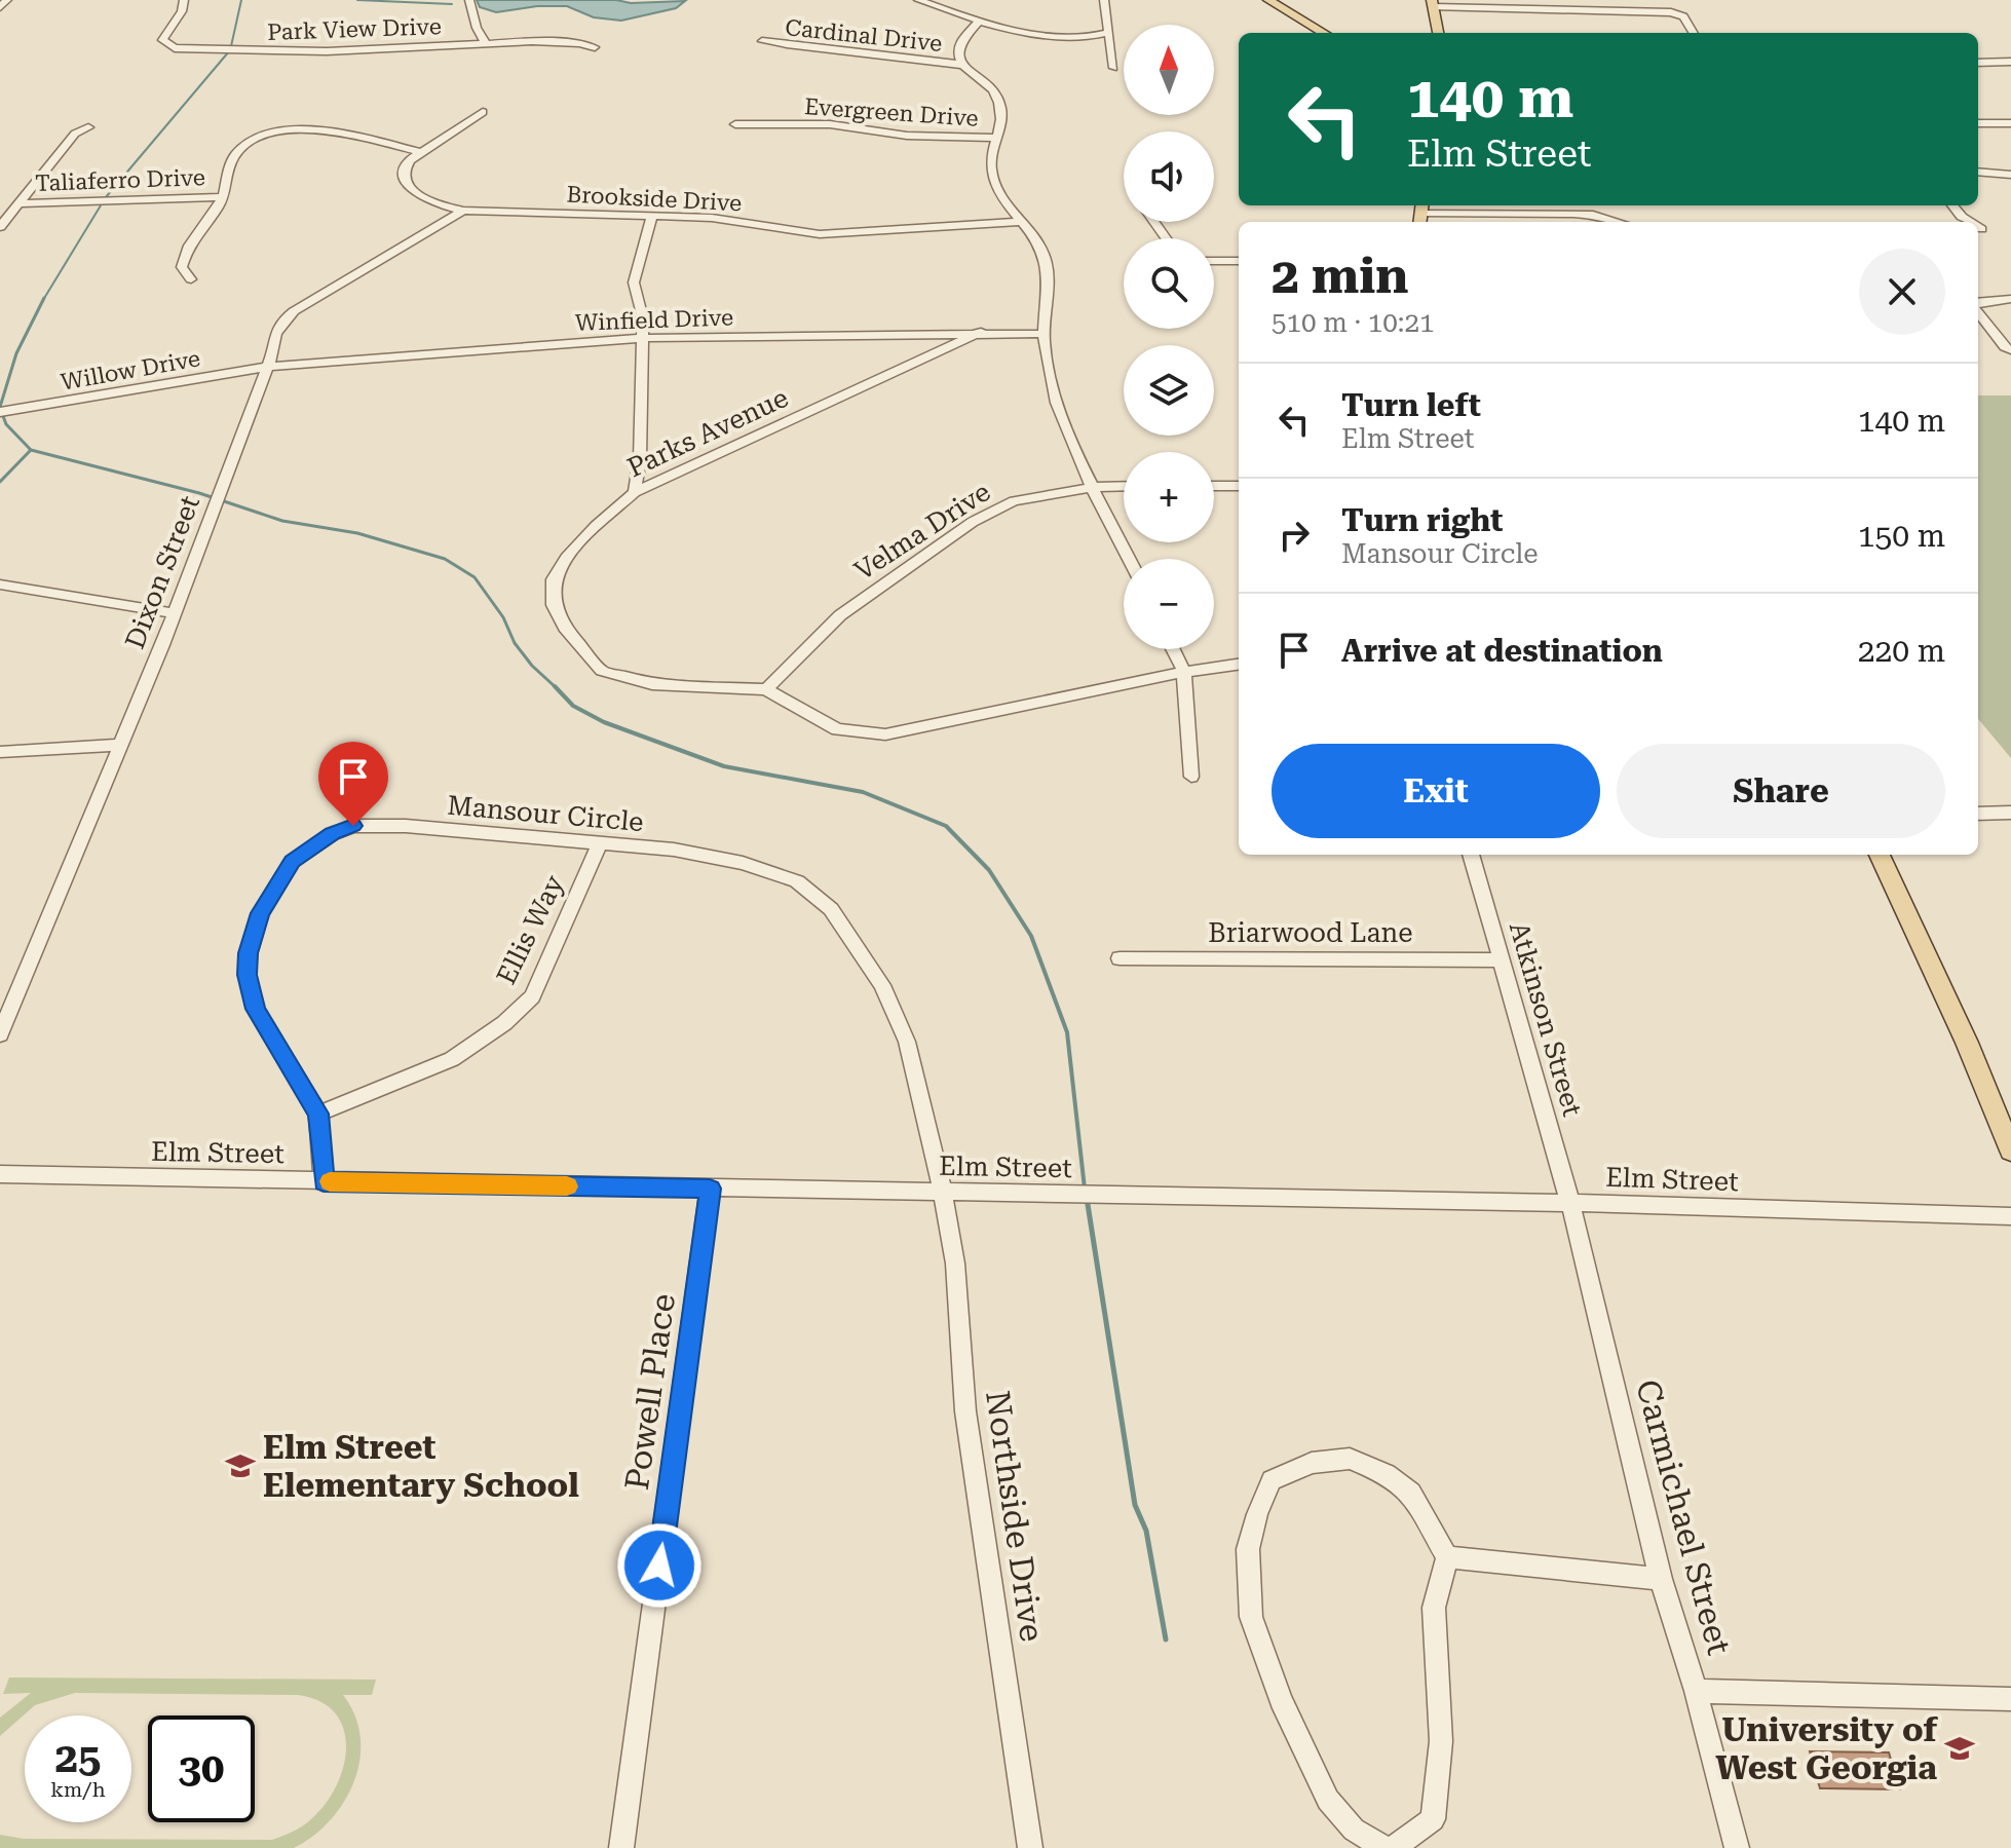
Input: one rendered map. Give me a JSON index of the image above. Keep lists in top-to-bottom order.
{
  "streets": {
    "street": [
      "Park View Drive",
      "Cardinal Drive",
      "Evergreen Drive",
      "Taliaferro Drive",
      "Brookside Drive",
      "Winfield Drive",
      "Willow Drive",
      "Parks Avenue",
      "Velma Drive",
      "Dixon Street",
      "Mansour Circle",
      "Ellis Way",
      "Briarwood Lane",
      "Atkinson Street",
      "Elm Street",
      "Powell Place",
      "Northside Drive",
      "Carmichael Street"
    ]
  },
  "crossings": [
    ["Brookside Drive", "Dixon Street"],
    ["Winfield Drive", "Willow Drive"],
    ["Winfield Drive", "Parks Avenue"],
    ["Winfield Drive", "Dixon Street"],
    ["Willow Drive", "Dixon Street"],
    ["Parks Avenue", "Velma Drive"],
    ["Mansour Circle", "Ellis Way"],
    ["Mansour Circle", "Elm Street"],
    ["Mansour Circle", "Northside Drive"],
    ["Briarwood Lane", "Atkinson Street"],
    ["Atkinson Street", "Elm Street"],
    ["Atkinson Street", "Carmichael Street"],
    ["Elm Street", "Powell Place"],
    ["Elm Street", "Northside Drive"],
    ["Elm Street", "Carmichael Street"]
  ],
  "places": {
    "school or university": ["Elm Street Elementary School", "University of West Georgia"]
  },
  "north": "top",
  "page": {
    "map_buttons": ["+", "−"],
    "turn": ["140 m", "Elm Street"],
    "heading": ["2 min", "510 m · 10:21"],
    "list": [
      {
        "name": "Turn left",
        "note": "Elm Street",
        "value": "140 m"
      },
      {
        "name": "Turn right",
        "note": "Mansour Circle",
        "value": "150 m"
      },
      {
        "name": "Arrive at destination",
        "value": "220 m"
      }
    ],
    "buttons": ["Exit", "Share"],
    "speed": "25 km/h",
    "limit": "30"
  }
}
